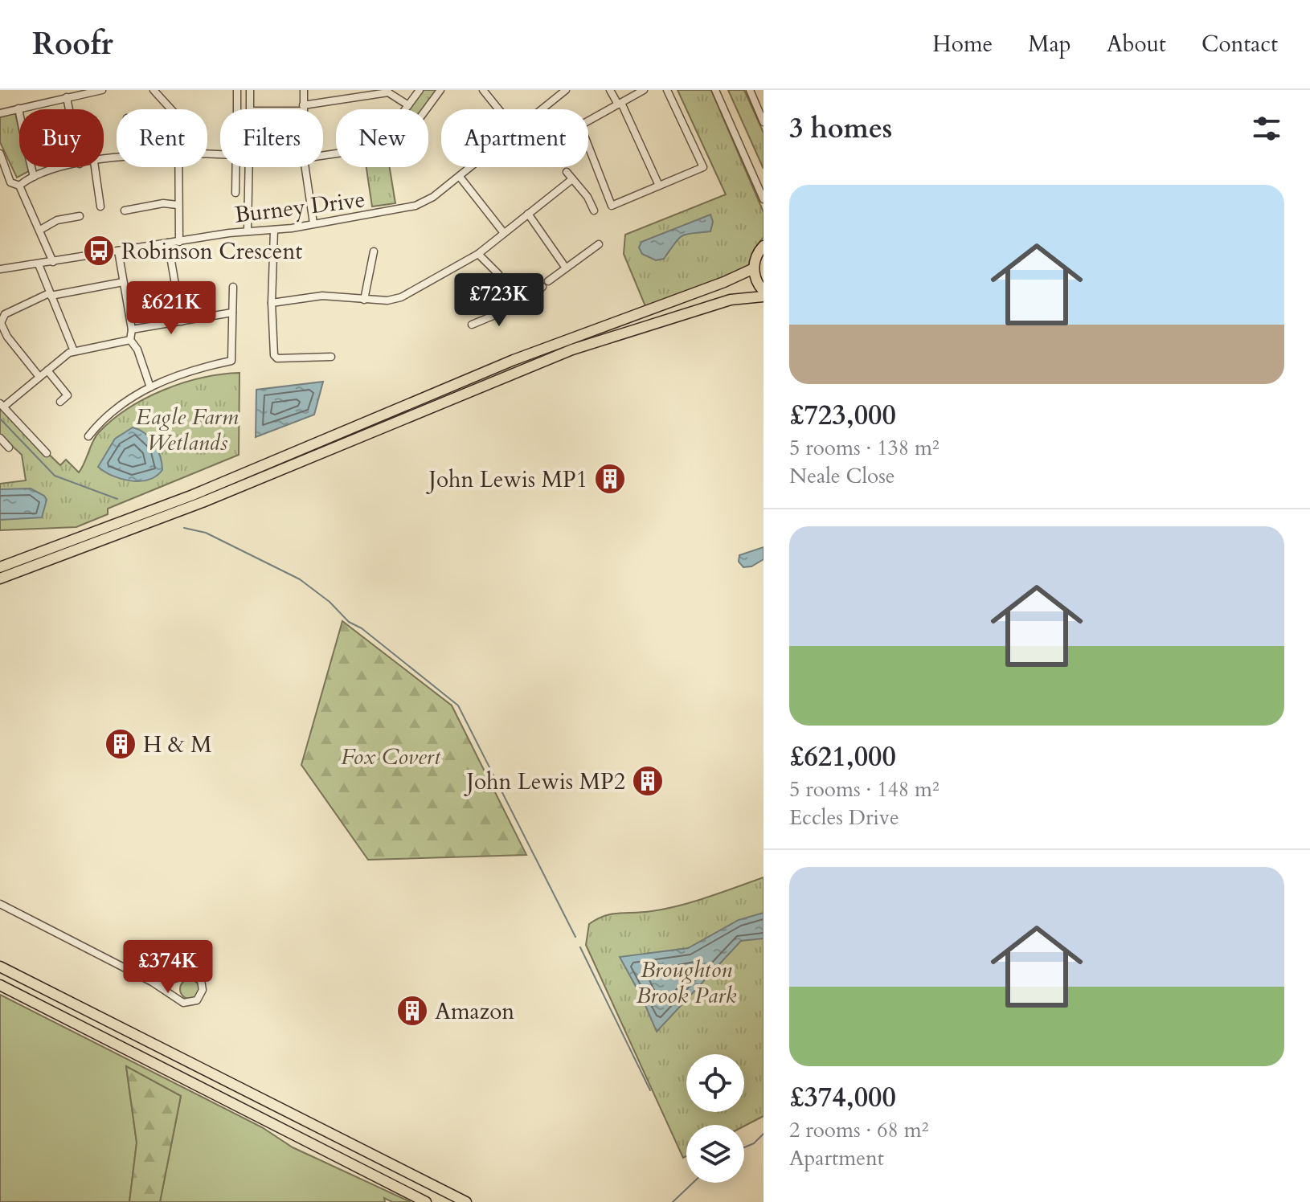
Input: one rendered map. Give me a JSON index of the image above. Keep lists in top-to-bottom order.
{
  "streets": {
    "street": ["Burney Drive"]
  },
  "parks": ["Eagle Farm Wetlands", "Fox Covert", "Broughton Brook Park"],
  "places": {
    "bus stop": ["Robinson Crescent"],
    "building": [
      "John Lewis MP1",
      "H & M",
      "John Lewis MP2",
      "Amazon"
    ]
  },
  "page": {
    "header": "Roofr",
    "nav": [
      "Home",
      "Map",
      "About",
      "Contact"
    ],
    "heading": "3 homes",
    "chip": [
      "Buy",
      "Rent",
      "Filters",
      "New",
      "Apartment"
    ],
    "list": [
      {
        "name": "£723,000",
        "note": "5 rooms · 138 m² · Neale Close"
      },
      {
        "name": "£621,000",
        "note": "5 rooms · 148 m² · Eccles Drive"
      },
      {
        "name": "£374,000",
        "note": "2 rooms · 68 m² · Apartment"
      }
    ],
    "price": ["£723K", "£621K", "£374K"]
  }
}
